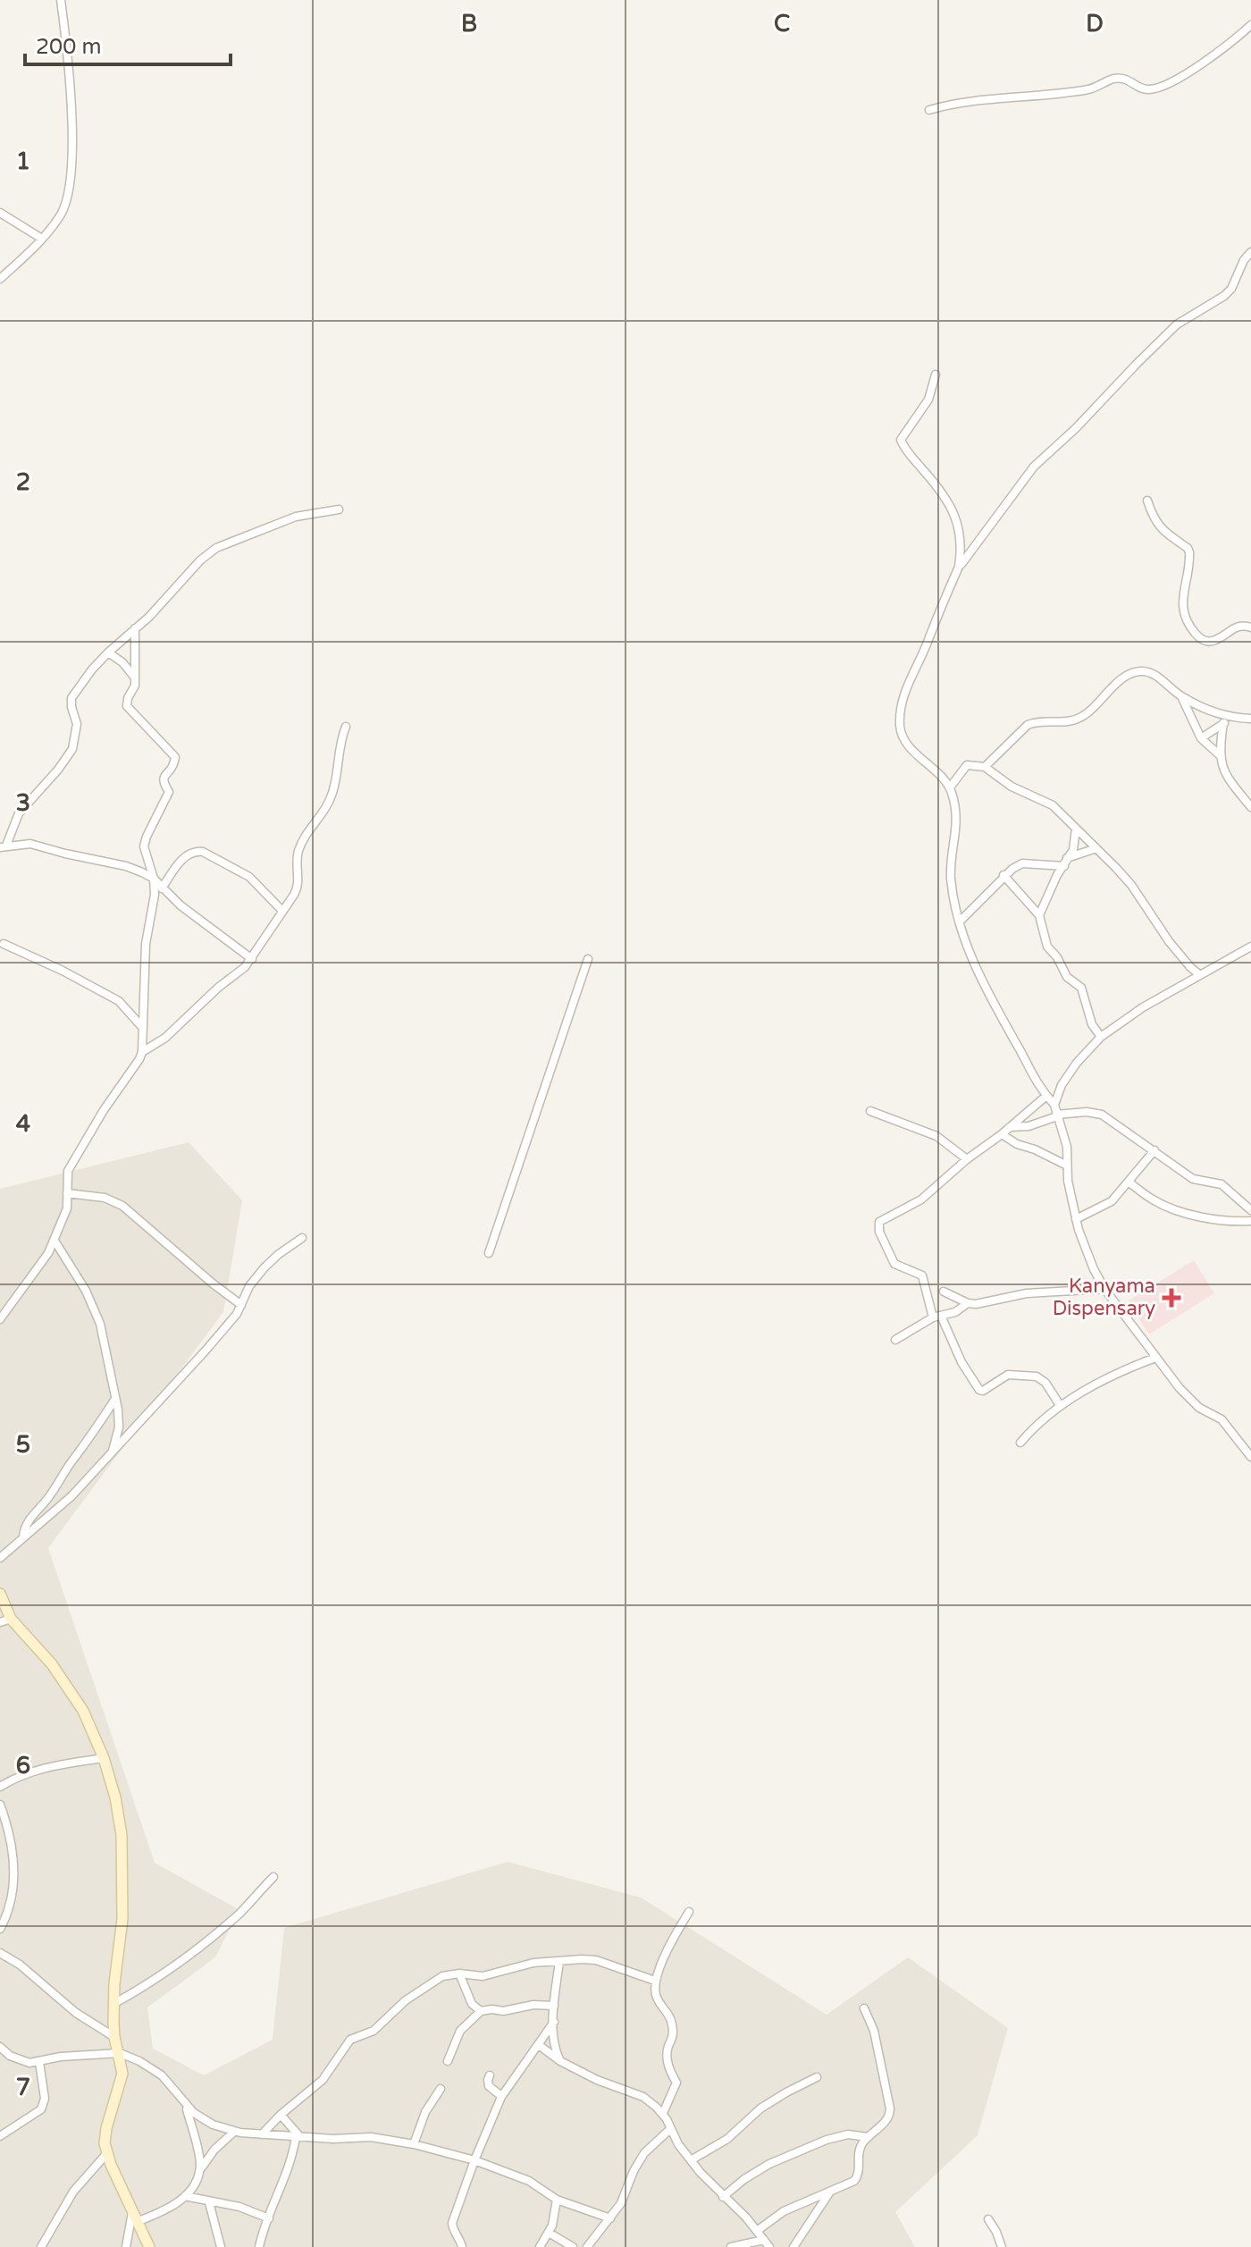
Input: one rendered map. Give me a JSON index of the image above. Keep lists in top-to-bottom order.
{
  "places": {
    "health": ["Kanyama Dispensary"]
  },
  "scale_bar": "200 m",
  "grid": {
    "columns": ["B", "C", "D"],
    "rows": [
      "1",
      "2",
      "3",
      "4",
      "5",
      "6",
      "7"
    ]
  }
}
